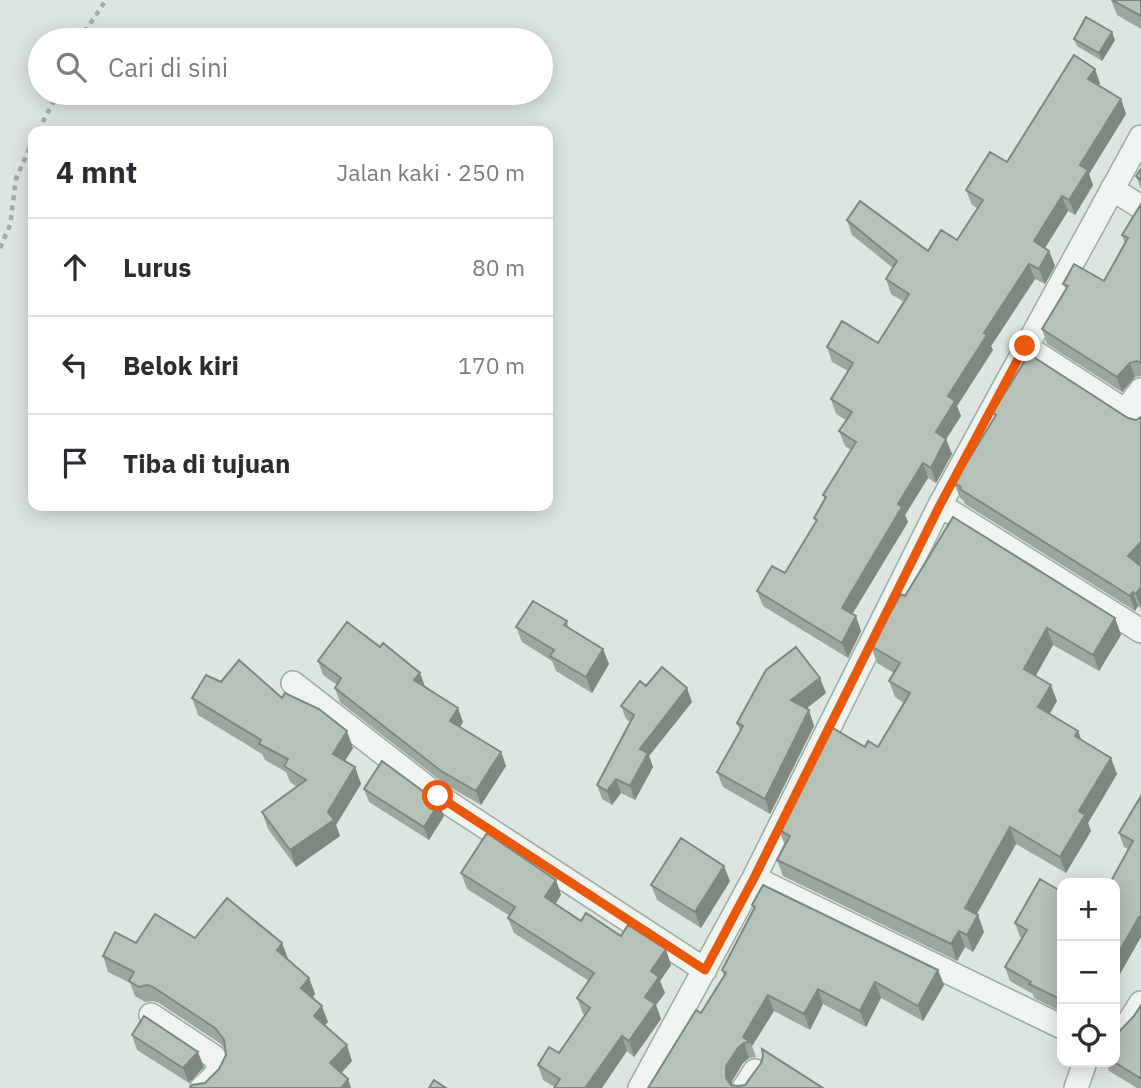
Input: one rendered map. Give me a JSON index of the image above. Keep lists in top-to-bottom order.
{
  "page": {
    "search": "Cari di sini",
    "heading": ["4 mnt", "Jalan kaki · 250 m"],
    "list": [
      ["Lurus", "80 m"],
      ["Belok kiri", "170 m"],
      "Tiba di tujuan"
    ],
    "map_buttons": ["+", "−"]
  }
}
